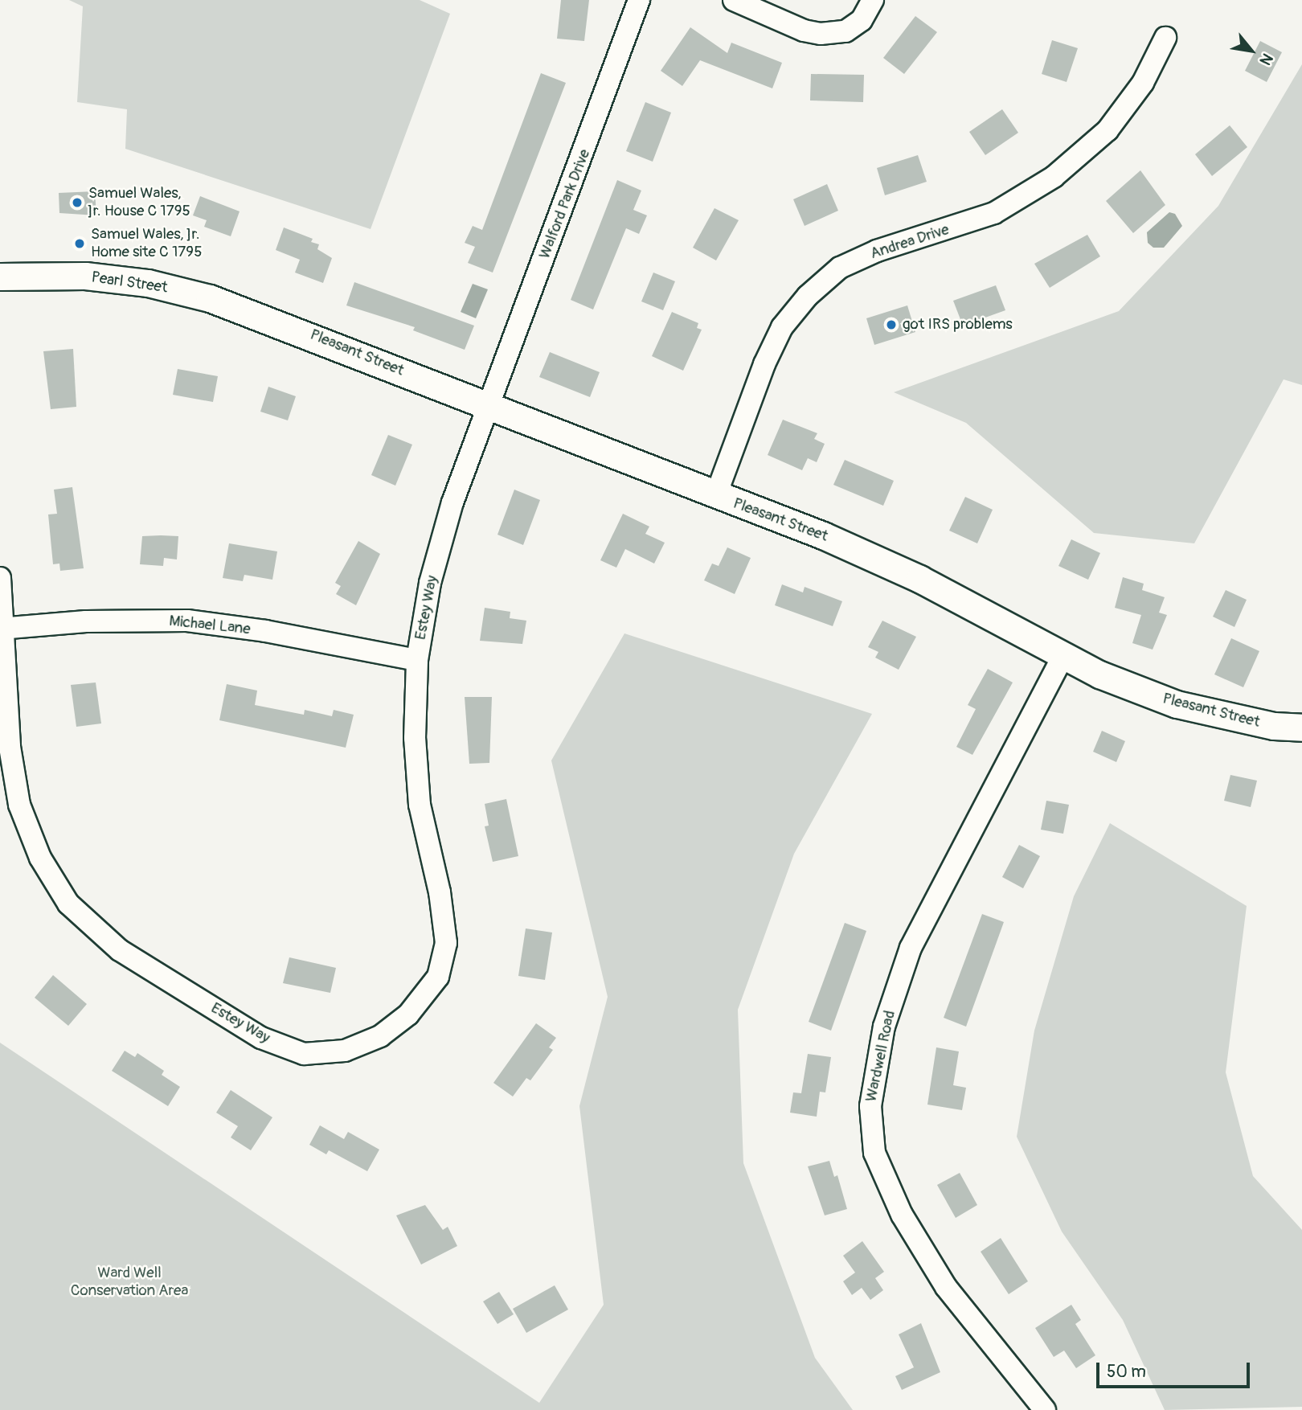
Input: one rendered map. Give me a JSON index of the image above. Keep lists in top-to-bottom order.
{
  "streets": {
    "main road": ["Pearl Street", "Pleasant Street"],
    "street": [
      "Walford Park Drive",
      "Andrea Drive",
      "Estey Way",
      "Michael Lane",
      "Wardwell Road"
    ]
  },
  "crossings": [
    ["Walford Park Drive", "Pleasant Street"],
    ["Walford Park Drive", "Estey Way"],
    ["Andrea Drive", "Pleasant Street"],
    ["Pearl Street", "Pleasant Street"],
    ["Pleasant Street", "Estey Way"],
    ["Pleasant Street", "Wardwell Road"],
    ["Estey Way", "Michael Lane"]
  ],
  "parks": ["Ward Well Conservation Area"],
  "places": ["Samuel Wales, ]r. House C 1795", "Samuel Wales, ]r. Home site C 1795", "got IRS problems"],
  "scale_bar": "50 m",
  "north": "bottom right"
}
